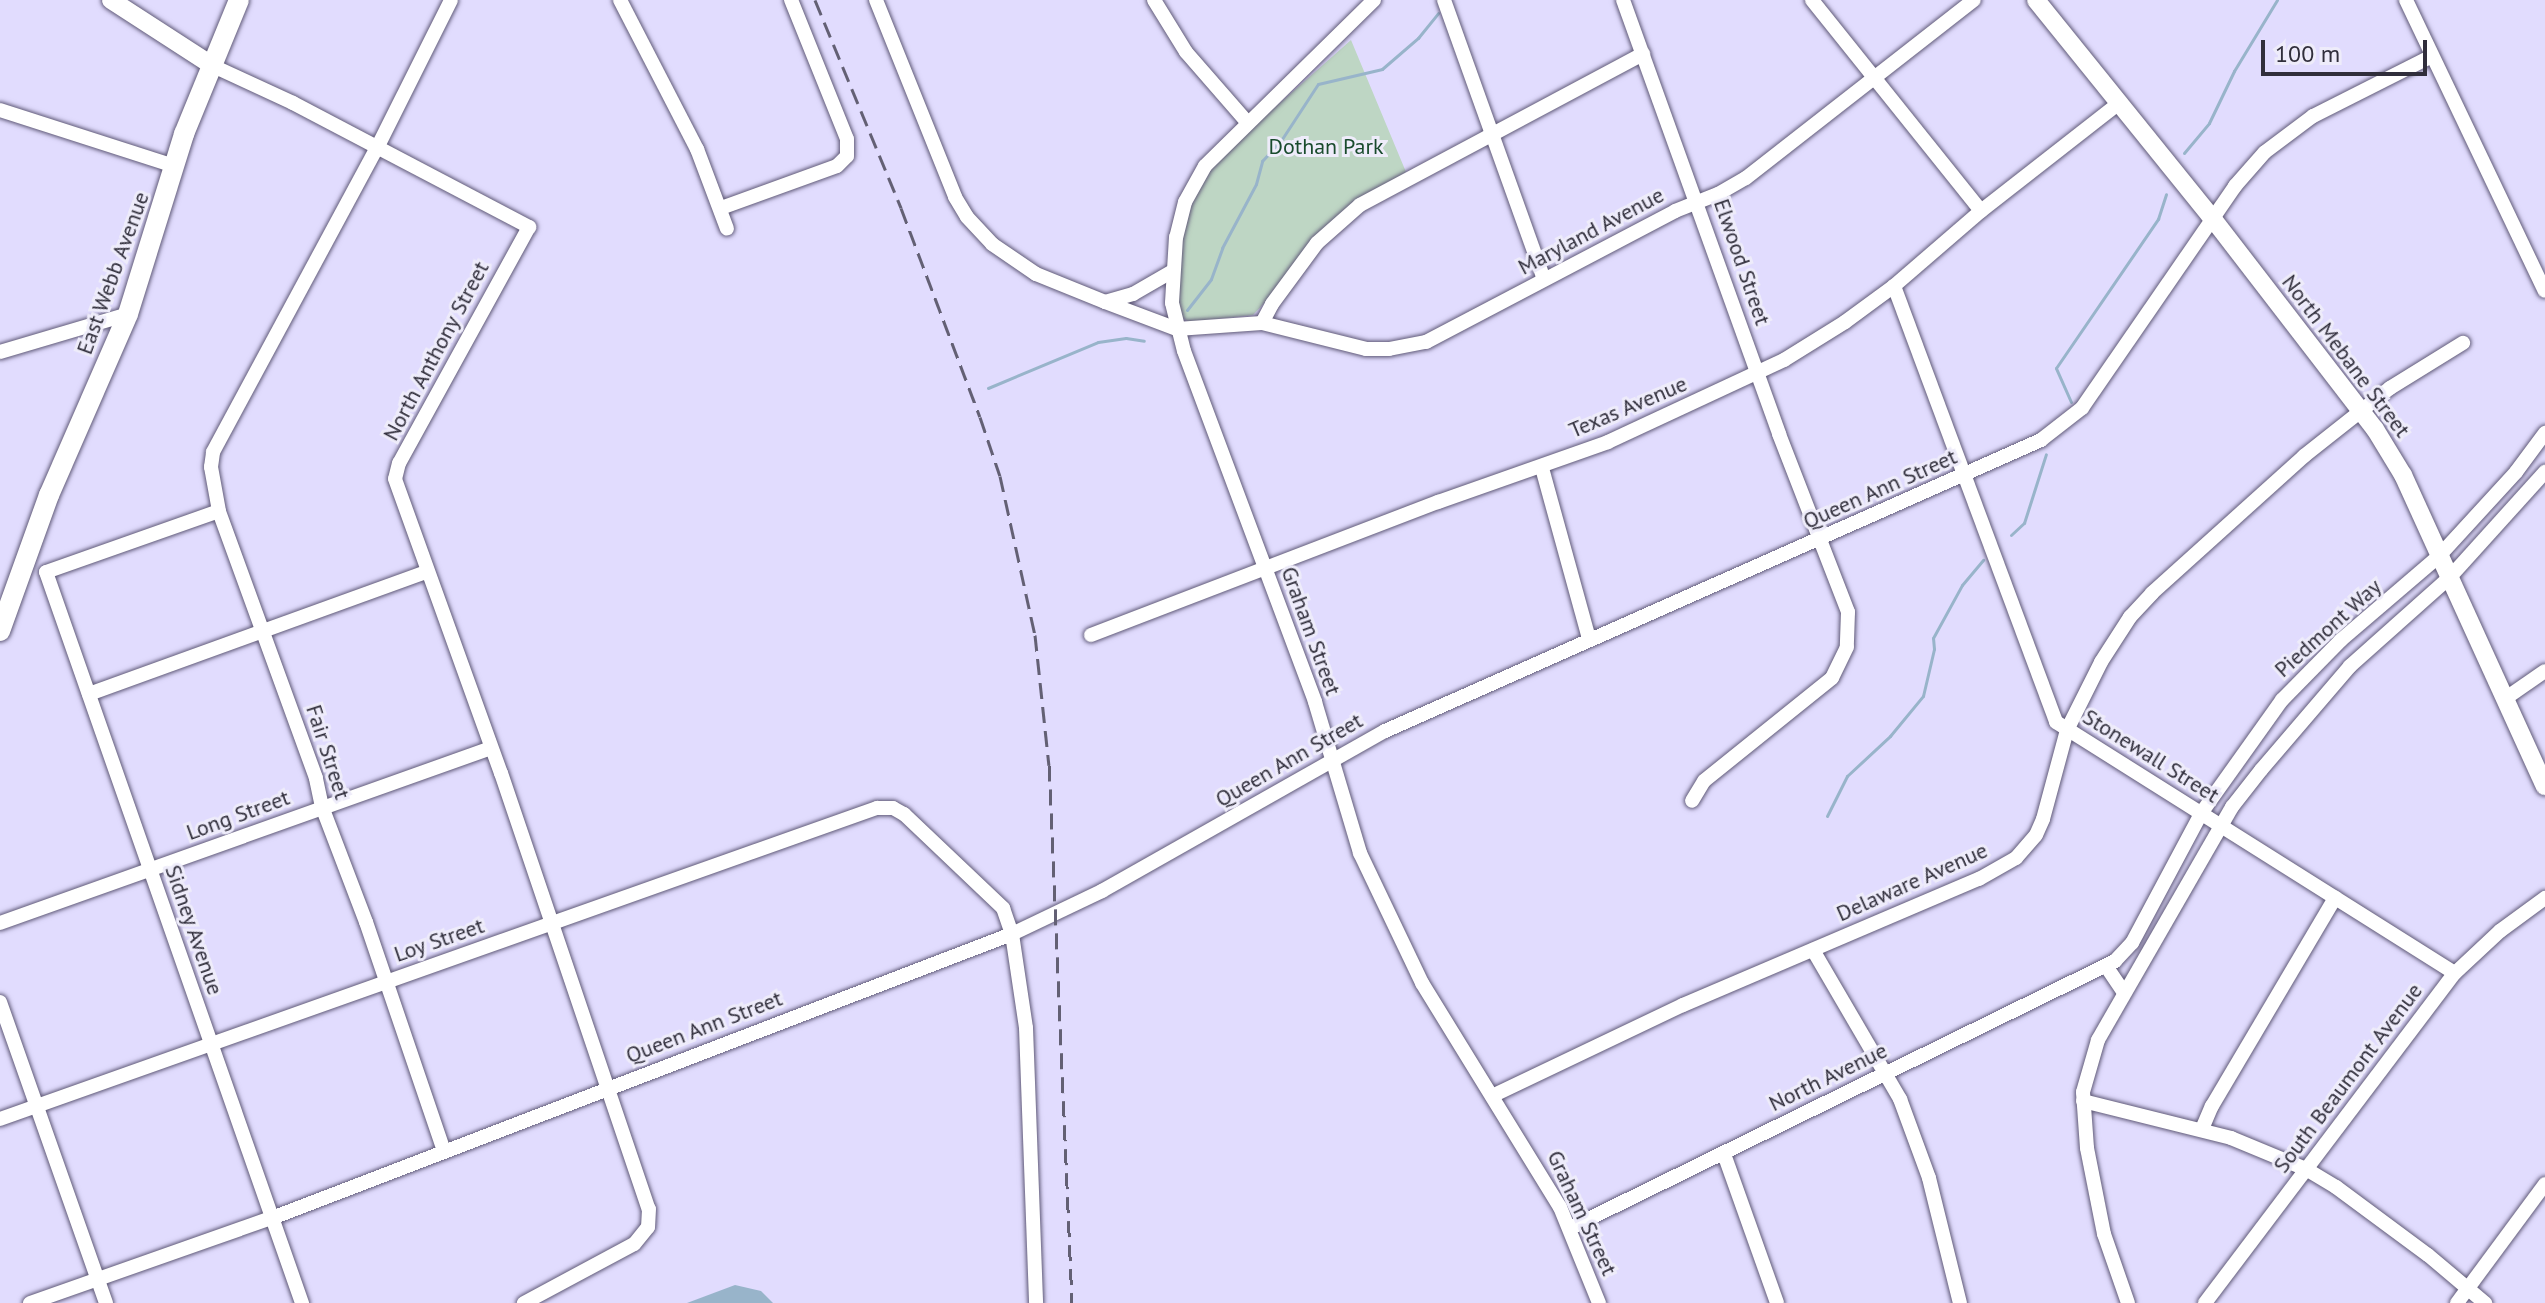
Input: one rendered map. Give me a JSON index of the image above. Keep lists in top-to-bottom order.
{
  "streets": {
    "highway": ["East Webb Avenue"],
    "main road": ["North Mebane Street"],
    "street": [
      "Maryland Avenue",
      "Elwood Street",
      "North Anthony Street",
      "Texas Avenue",
      "Queen Ann Street",
      "Piedmont Way",
      "Graham Street",
      "Fair Street",
      "Stonewall Street",
      "Long Street",
      "Delaware Avenue",
      "Sidney Avenue",
      "Loy Street",
      "North Avenue",
      "South Beaumont Avenue"
    ]
  },
  "crossings": [
    ["Maryland Avenue", "Elwood Street"],
    ["Maryland Avenue", "Graham Street"],
    ["Elwood Street", "Texas Avenue"],
    ["Elwood Street", "Queen Ann Street"],
    ["East Webb Avenue", "North Anthony Street"],
    ["North Anthony Street", "Queen Ann Street"],
    ["North Anthony Street", "Fair Street"],
    ["North Anthony Street", "Long Street"],
    ["North Anthony Street", "Loy Street"],
    ["North Mebane Street", "Texas Avenue"],
    ["North Mebane Street", "Queen Ann Street"],
    ["North Mebane Street", "Piedmont Way"],
    ["North Mebane Street", "Delaware Avenue"],
    ["Texas Avenue", "Graham Street"],
    ["Texas Avenue", "Stonewall Street"],
    ["Queen Ann Street", "Graham Street"],
    ["Queen Ann Street", "Fair Street"],
    ["Queen Ann Street", "Stonewall Street"],
    ["Queen Ann Street", "Sidney Avenue"],
    ["Queen Ann Street", "Loy Street"],
    ["Piedmont Way", "Stonewall Street"],
    ["Piedmont Way", "North Avenue"],
    ["Graham Street", "Delaware Avenue"],
    ["Graham Street", "North Avenue"],
    ["Fair Street", "Long Street"],
    ["Fair Street", "Loy Street"],
    ["Stonewall Street", "Delaware Avenue"],
    ["Stonewall Street", "South Beaumont Avenue"],
    ["Long Street", "Sidney Avenue"],
    ["Sidney Avenue", "Loy Street"]
  ],
  "parks": ["Dothan Park"],
  "scale_bar": "100 m"
}
